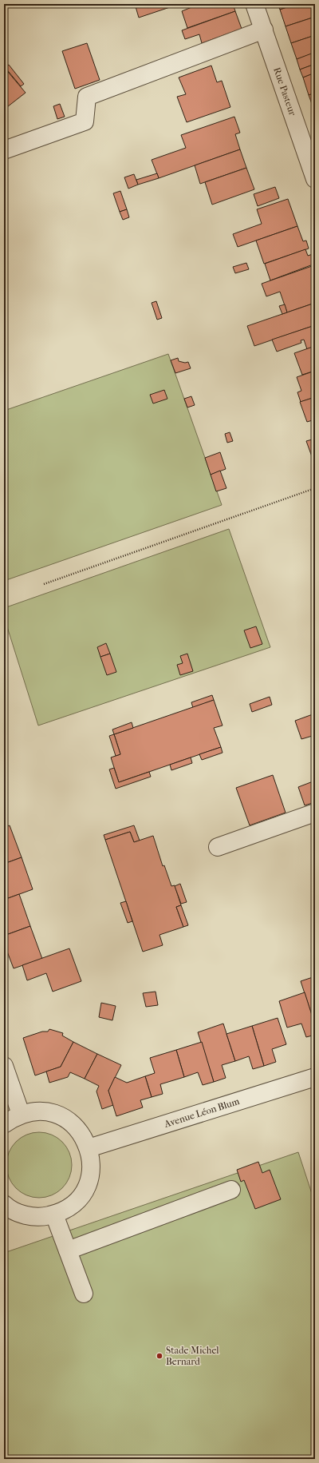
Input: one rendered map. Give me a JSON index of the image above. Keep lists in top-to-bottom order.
{
  "streets": {
    "street": ["Rue Pasteur", "Avenue Léon Blum"]
  },
  "places": ["Stade Michel Bernard"]
}
